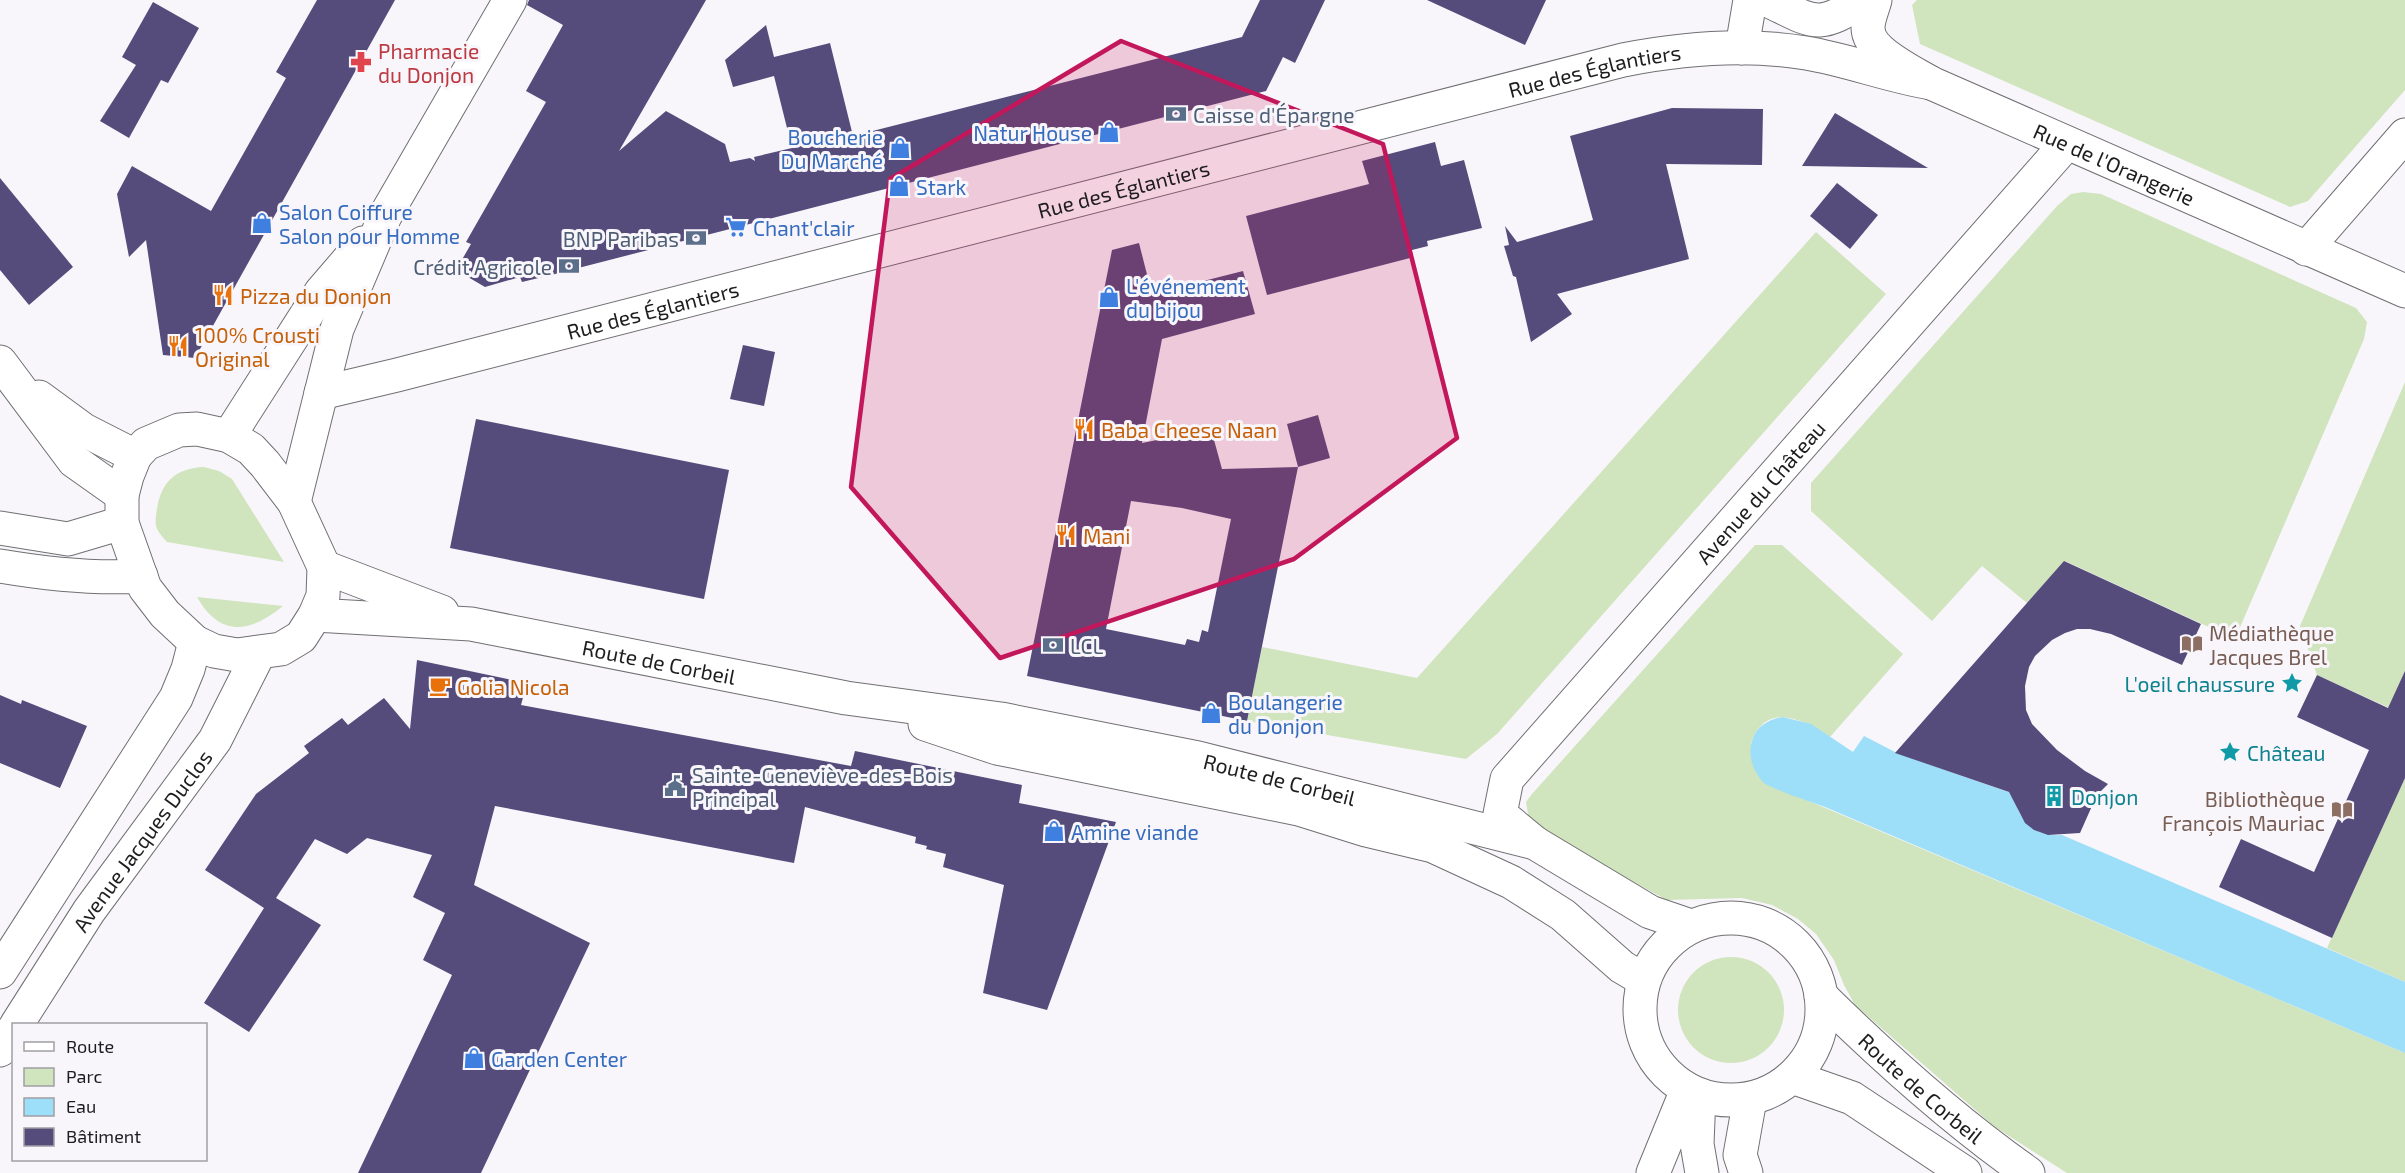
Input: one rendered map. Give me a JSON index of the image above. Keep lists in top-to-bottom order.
{
  "streets": {
    "main road": [
      "Rue des Églantiers",
      "Rue de l'Orangerie",
      "Avenue du Château",
      "Route de Corbeil",
      "Avenue Jacques Duclos"
    ]
  },
  "crossings": [
    ["Rue des Églantiers", "Rue de l'Orangerie"],
    ["Rue de l'Orangerie", "Avenue du Château"],
    ["Avenue du Château", "Route de Corbeil"],
    ["Route de Corbeil", "Avenue Jacques Duclos"]
  ],
  "places": {
    "pharmacy": ["Pharmacie du Donjon"],
    "bank": [
      "Caisse d'Épargne",
      "BNP Paribas",
      "Crédit Agricole",
      "LCL"
    ],
    "shop": [
      "Natur House",
      "Boucherie Du Marché",
      "Stark",
      "Salon Coiffure Salon pour Homme",
      "L'événement du bijou",
      "Boulangerie du Donjon",
      "Amine viande",
      "Garden Center"
    ],
    "supermarket": ["Chant'clair"],
    "restaurant": [
      "Pizza du Donjon",
      "100% Crousti Original",
      "Baba Cheese Naan",
      "Mani"
    ],
    "library": ["Médiathèque Jacques Brel", "Bibliothèque François Mauriac"],
    "place": ["L'oeil chaussure", "Château"],
    "cafe": ["Golia Nicola"],
    "public building": ["Sainte-Geneviève-des-Bois Principal"],
    "building": ["Donjon"]
  },
  "legend": [
    "Route",
    "Parc",
    "Eau",
    "Bâtiment"
  ]
}
